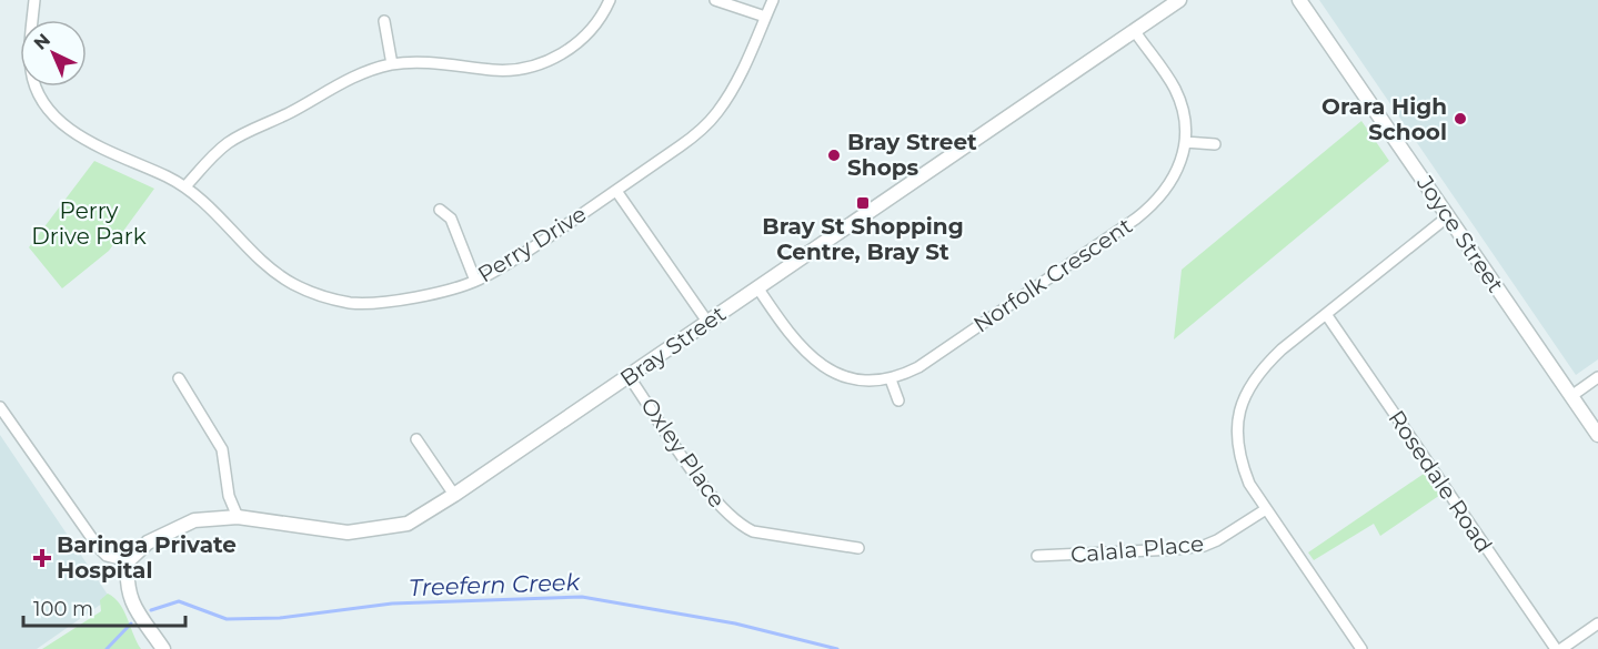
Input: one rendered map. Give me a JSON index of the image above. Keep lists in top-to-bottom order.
{
  "streets": {
    "street": [
      "Joyce Street",
      "Perry Drive",
      "Norfolk Crescent",
      "Bray Street",
      "Oxley Place",
      "Rosedale Road",
      "Calala Place"
    ]
  },
  "crossings": [
    ["Norfolk Crescent", "Bray Street"],
    ["Bray Street", "Oxley Place"]
  ],
  "water": ["Treefern Creek"],
  "parks": ["Perry Drive Park"],
  "places": {
    "other": ["Orara High School", "Bray Street Shops"],
    "transit": ["Bray St Shopping Centre, Bray St"],
    "health": ["Baringa Private Hospital"]
  },
  "scale_bar": "100 m",
  "north": "top left"
}
